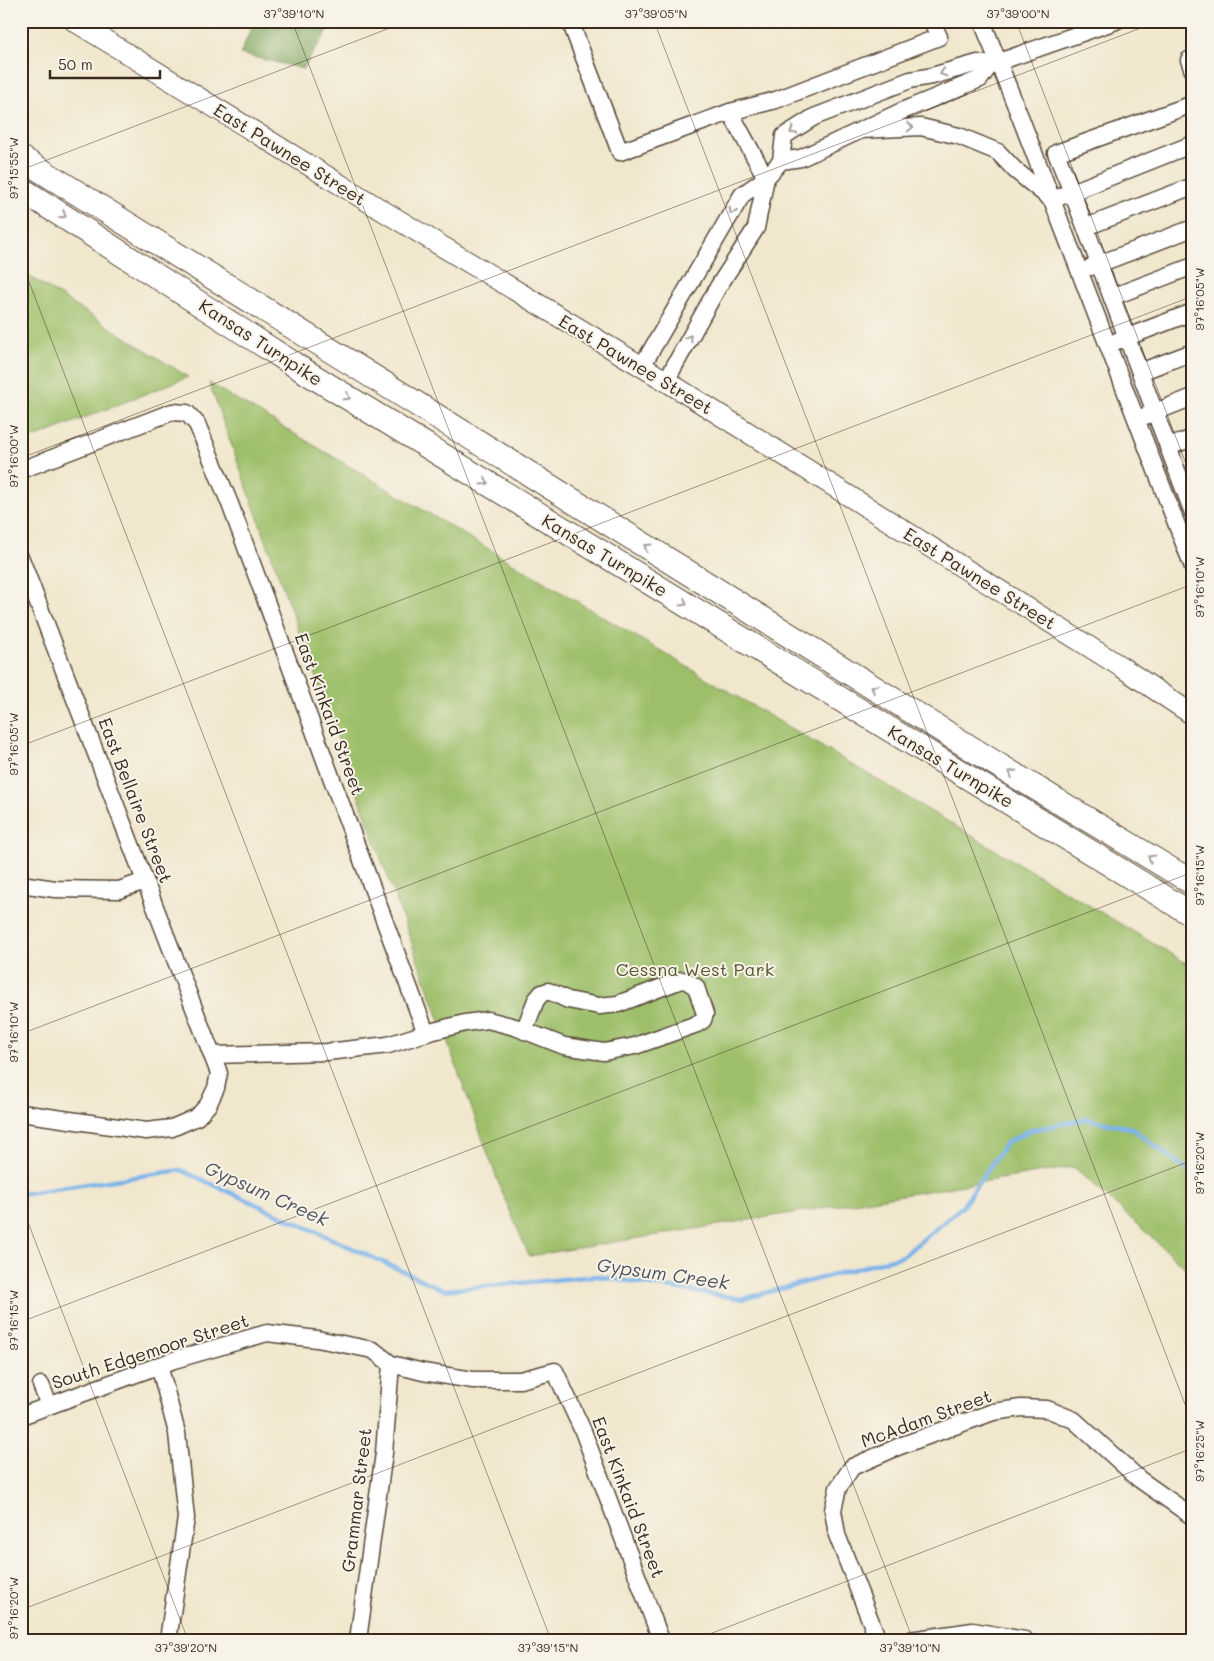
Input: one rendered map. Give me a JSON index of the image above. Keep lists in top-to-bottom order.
{
  "streets": {
    "highway": ["Kansas Turnpike"],
    "main road": ["East Pawnee Street"],
    "street": [
      "East Kinkaid Street",
      "East Bellaire Street",
      "South Edgemoor Street",
      "McAdam Street",
      "Grammar Street"
    ]
  },
  "crossings": [
    ["East Kinkaid Street", "South Edgemoor Street"],
    ["South Edgemoor Street", "Grammar Street"]
  ],
  "water": ["Gypsum Creek"],
  "parks": ["Cessna West Park"],
  "scale_bar": "50 m",
  "coordinates": [
    "37°39'10\"N",
    "37°39'05\"N",
    "37°39'00\"N",
    "97°15'55\"W",
    "97°16'05\"W",
    "97°16'00\"W",
    "97°16'10\"W",
    "97°16'15\"W",
    "97°16'20\"W",
    "97°16'25\"W",
    "37°39'20\"N",
    "37°39'15\"N"
  ]
}
